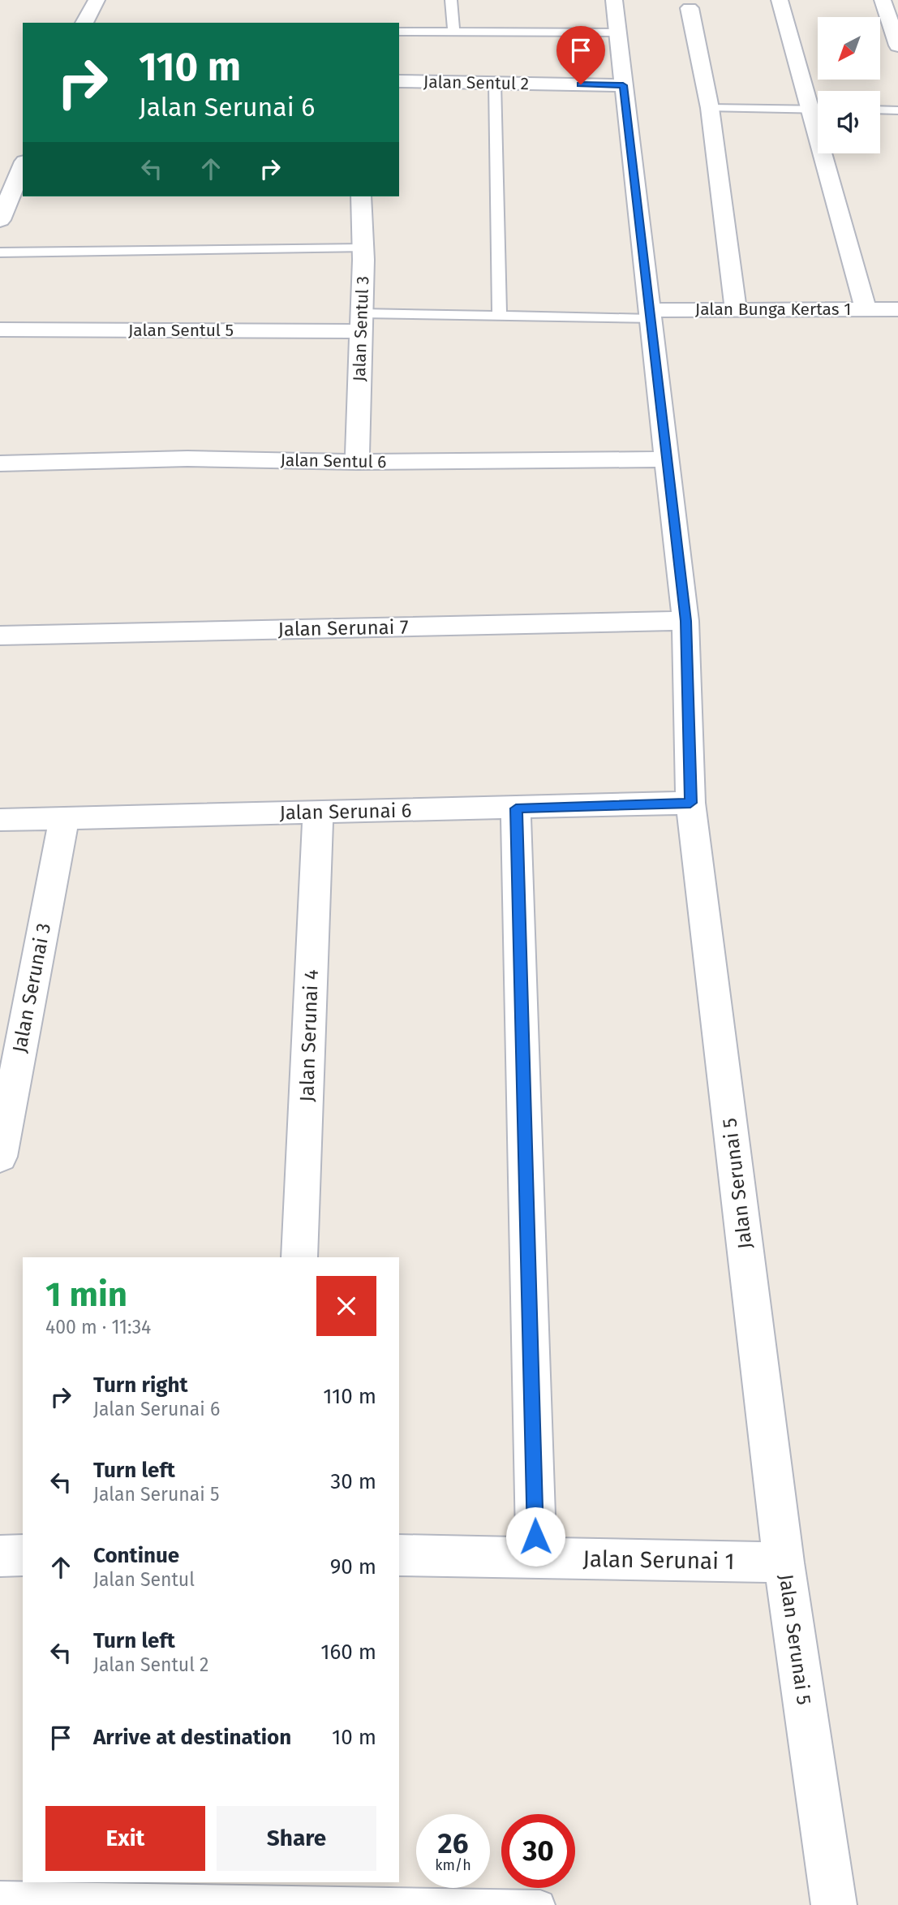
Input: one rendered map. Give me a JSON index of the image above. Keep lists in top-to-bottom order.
{
  "streets": {
    "street": [
      "Jalan Sentul 2",
      "Jalan Bunga Kertas 1",
      "Jalan Sentul 3",
      "Jalan Sentul 5",
      "Jalan Sentul 6",
      "Jalan Serunai 7",
      "Jalan Serunai 6",
      "Jalan Serunai 3",
      "Jalan Serunai 4",
      "Jalan Serunai 5",
      "Jalan Serunai 1"
    ]
  },
  "crossings": [
    ["Jalan Sentul 2", "Jalan Serunai 5"],
    ["Jalan Bunga Kertas 1", "Jalan Serunai 5"],
    ["Jalan Sentul 3", "Jalan Sentul 5"],
    ["Jalan Sentul 3", "Jalan Sentul 6"],
    ["Jalan Sentul 6", "Jalan Serunai 5"],
    ["Jalan Serunai 7", "Jalan Serunai 5"],
    ["Jalan Serunai 6", "Jalan Serunai 3"],
    ["Jalan Serunai 6", "Jalan Serunai 4"],
    ["Jalan Serunai 6", "Jalan Serunai 5"],
    ["Jalan Serunai 5", "Jalan Serunai 1"]
  ],
  "north": "bottom left",
  "page": {
    "turn": ["110 m", "Jalan Serunai 6"],
    "heading": ["1 min", "400 m · 11:34"],
    "list": [
      {
        "name": "Turn right",
        "note": "Jalan Serunai 6",
        "value": "110 m"
      },
      {
        "name": "Turn left",
        "note": "Jalan Serunai 5",
        "value": "30 m"
      },
      {
        "name": "Continue",
        "note": "Jalan Sentul",
        "value": "90 m"
      },
      {
        "name": "Turn left",
        "note": "Jalan Sentul 2",
        "value": "160 m"
      },
      {
        "name": "Arrive at destination",
        "value": "10 m"
      }
    ],
    "buttons": ["Exit", "Share"],
    "speed": "26 km/h",
    "limit": "30"
  }
}
